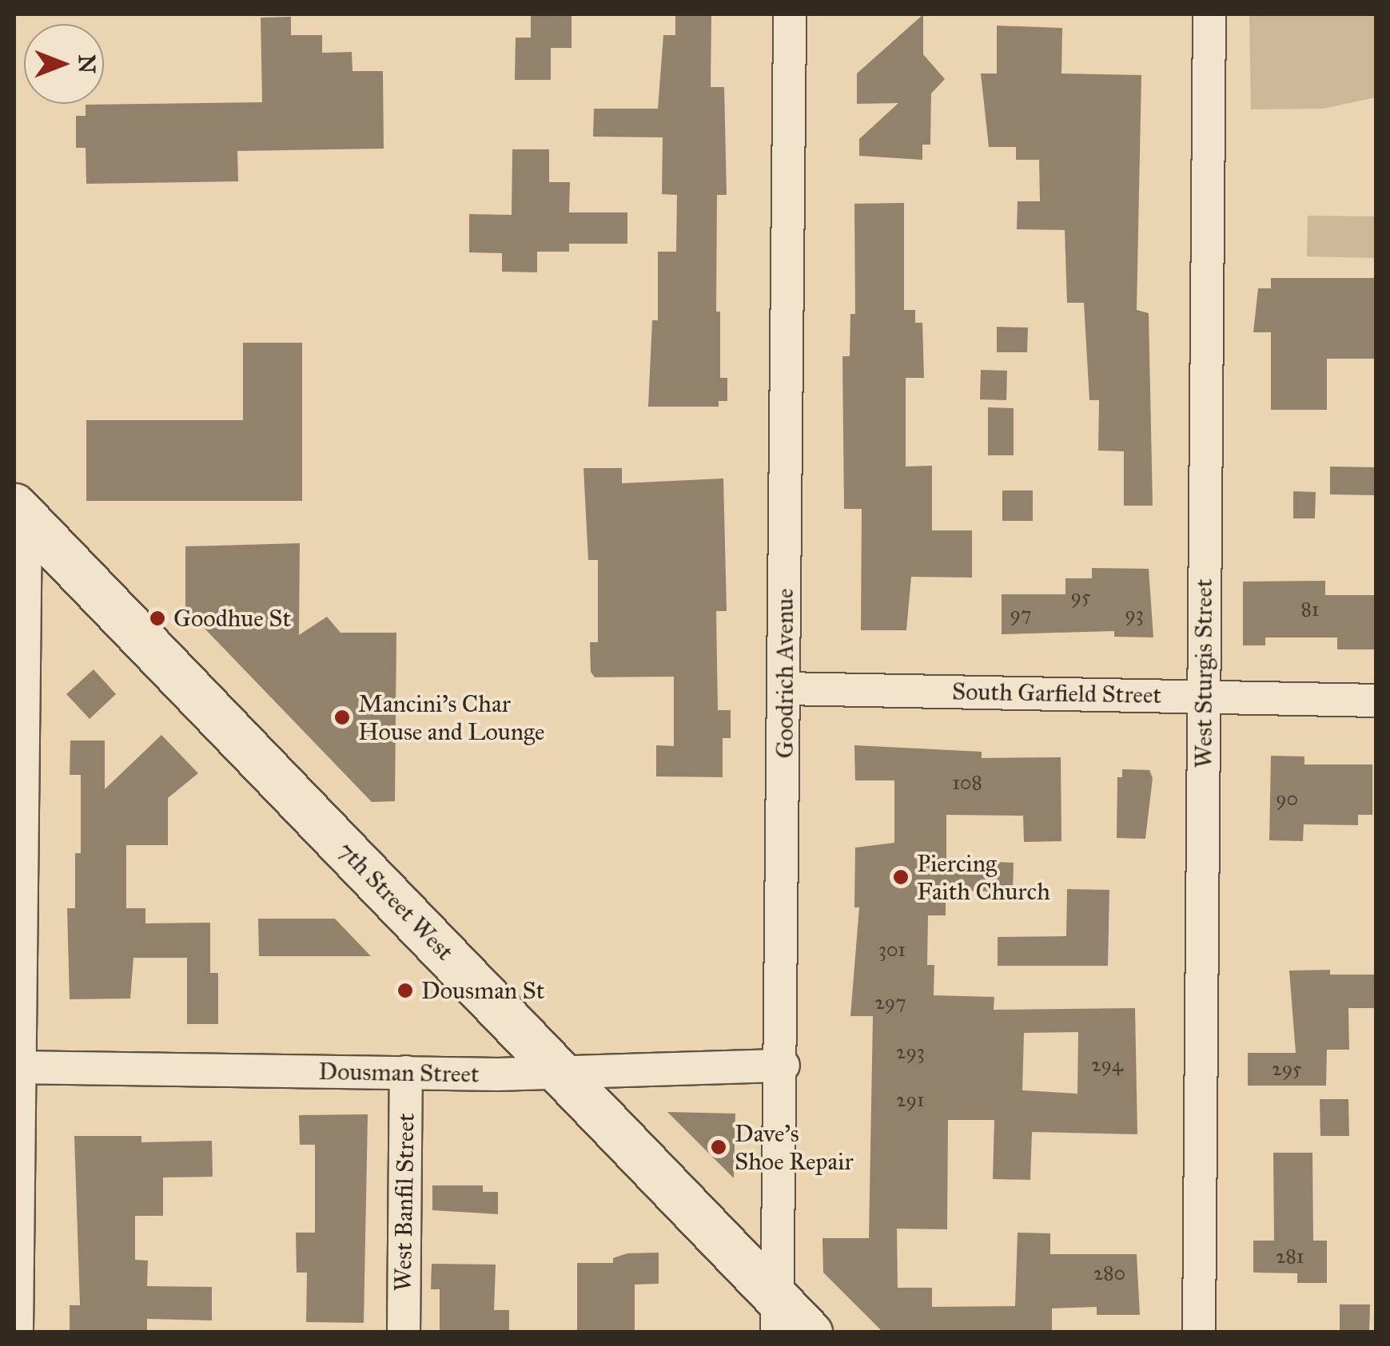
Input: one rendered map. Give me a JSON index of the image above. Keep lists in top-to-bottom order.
{
  "streets": {
    "main road": ["7th Street West"],
    "street": [
      "Goodrich Avenue",
      "West Sturgis Street",
      "South Garfield Street",
      "Dousman Street",
      "West Banfil Street"
    ]
  },
  "crossings": [
    ["Goodrich Avenue", "South Garfield Street"],
    ["Goodrich Avenue", "7th Street West"],
    ["Goodrich Avenue", "Dousman Street"],
    ["West Sturgis Street", "South Garfield Street"],
    ["7th Street West", "Dousman Street"],
    ["Dousman Street", "West Banfil Street"]
  ],
  "places": [
    "Goodhue St",
    "Mancini's Char House and Lounge",
    "Piercing Faith Church",
    "Dousman St",
    "Dave's Shoe Repair"
  ],
  "house_numbers": [
    "95",
    "81",
    "97",
    "93",
    "108",
    "90",
    "301",
    "297",
    "293",
    "294",
    "295",
    "291",
    "281",
    "280"
  ],
  "north": "right"
}
